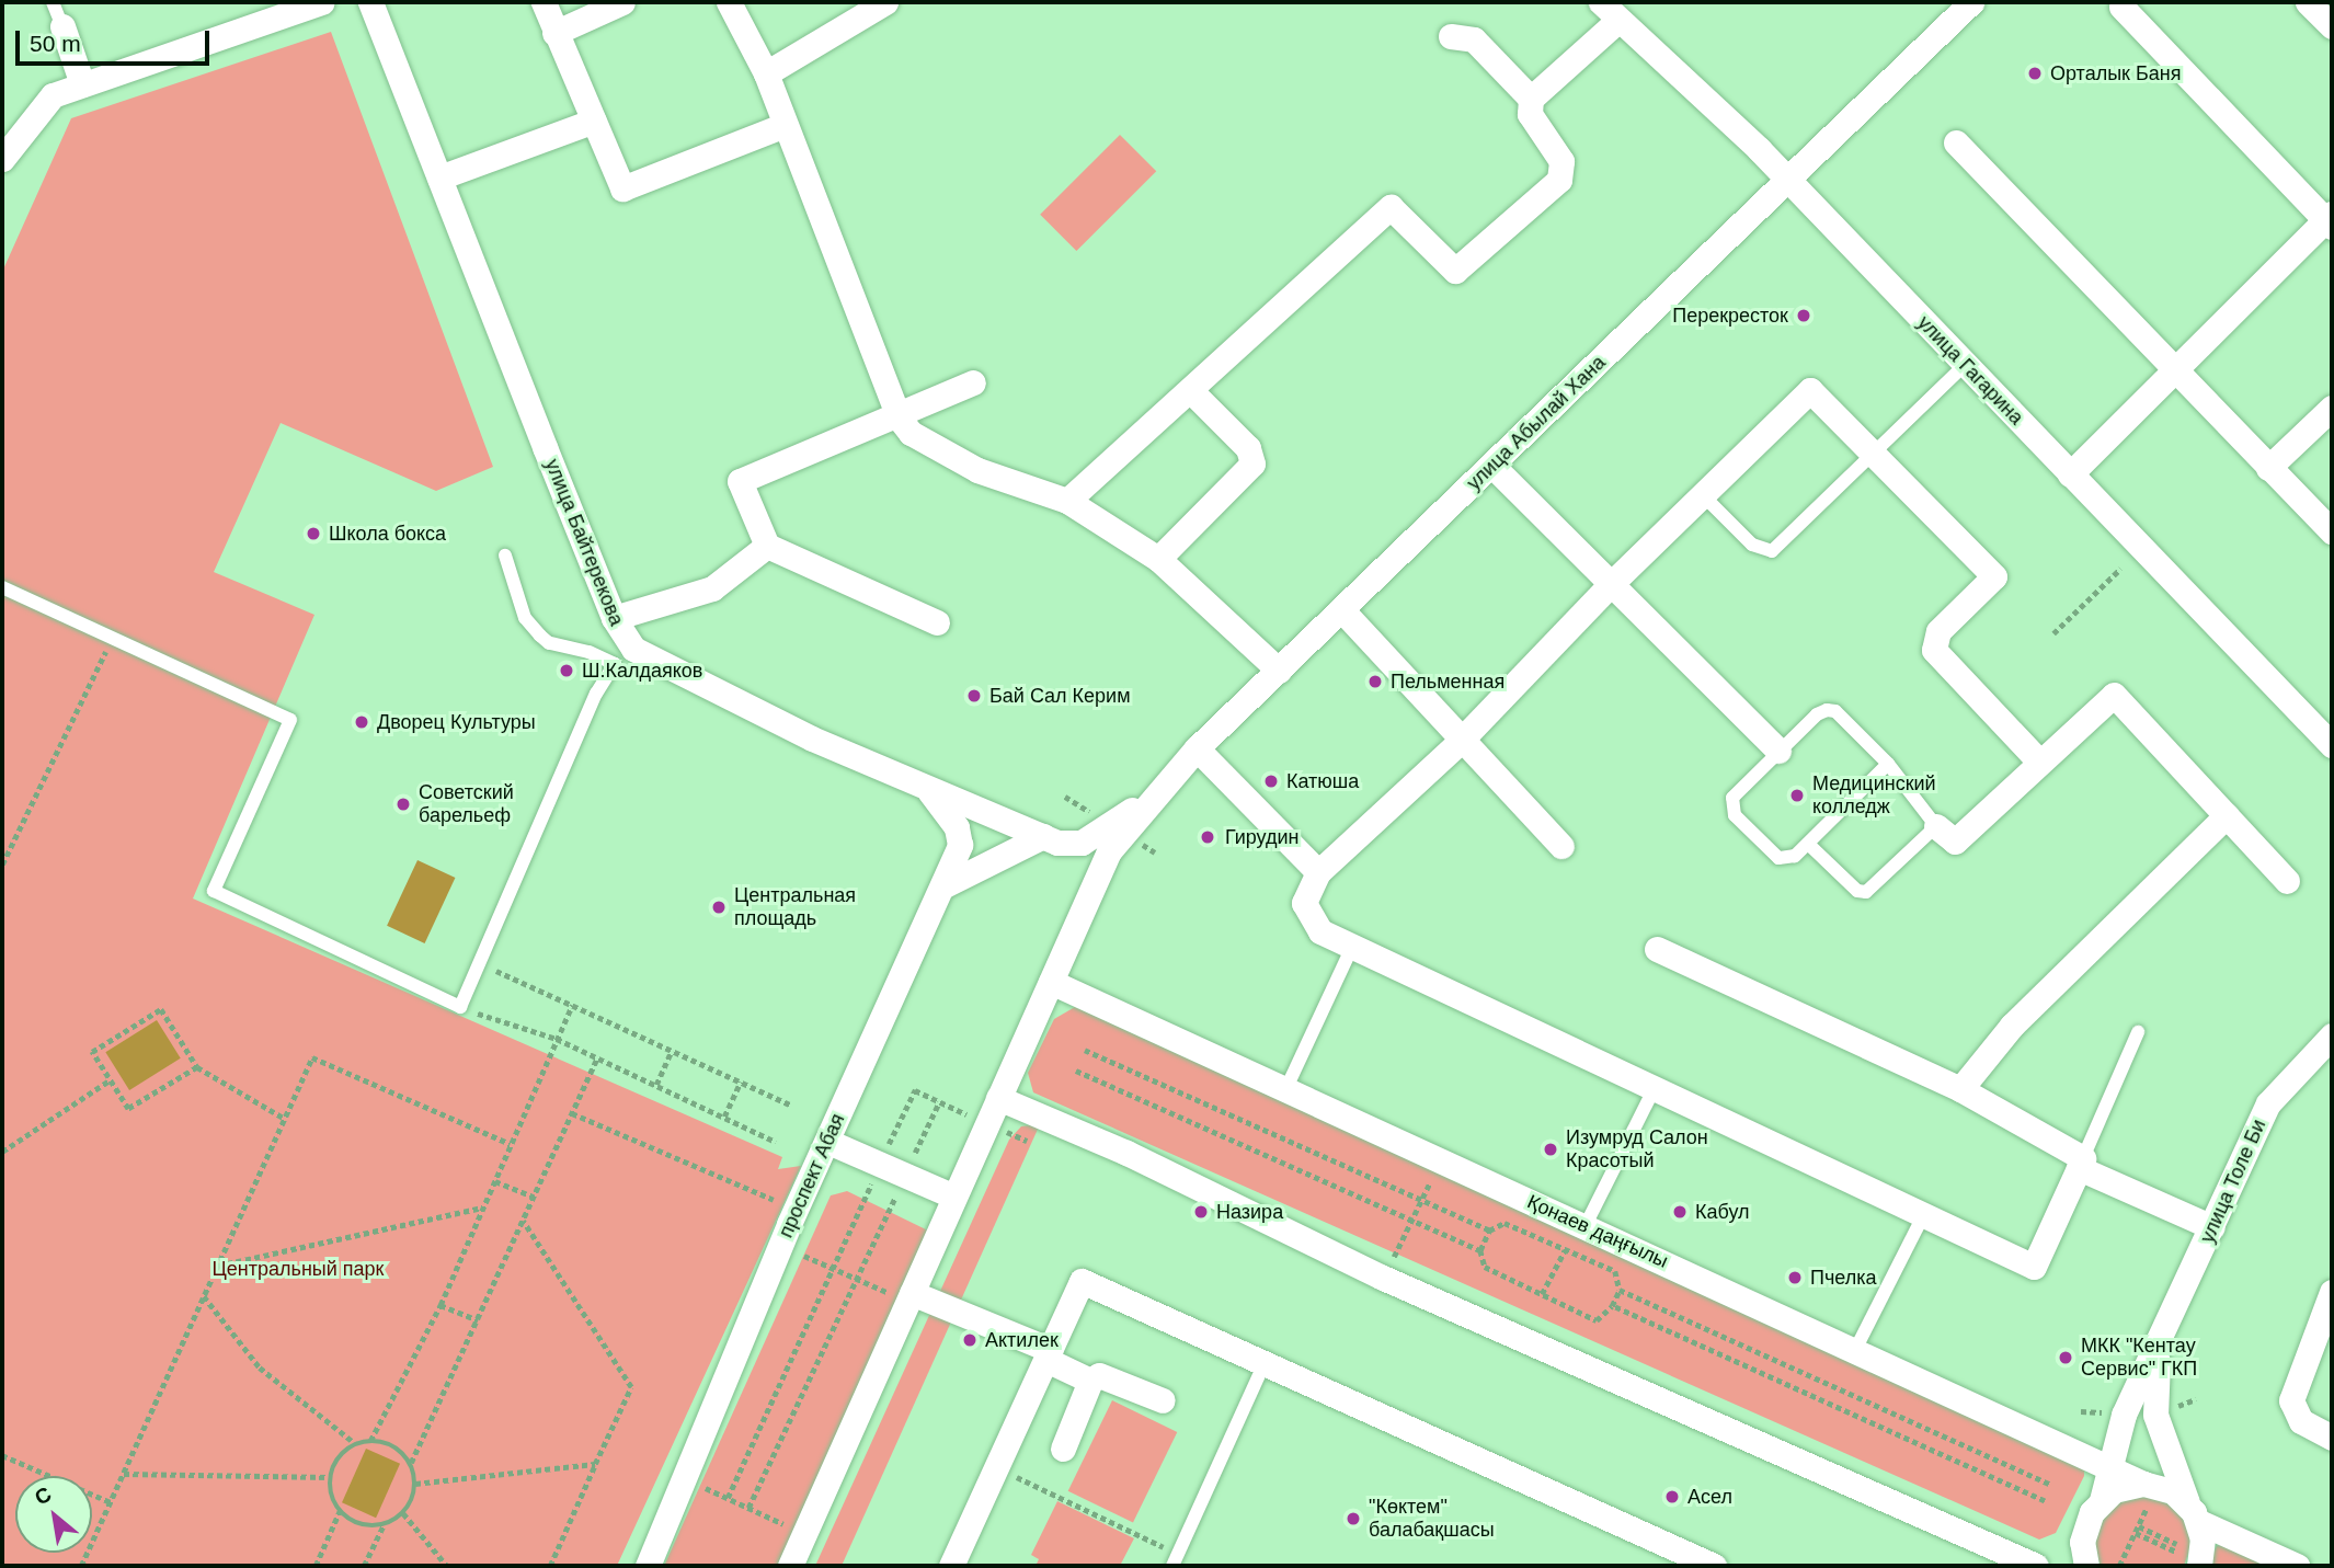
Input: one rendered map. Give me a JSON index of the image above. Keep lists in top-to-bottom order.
{
  "streets": {
    "street": [
      "улица Гагарина",
      "улица Абылай Хана",
      "улица Байтерекова",
      "проспект Абая",
      "улица Толе Би",
      "Қонаев даңғылы"
    ]
  },
  "crossings": [
    ["улица Гагарина", "улица Абылай Хана"],
    ["улица Абылай Хана", "улица Байтерекова"],
    ["улица Абылай Хана", "Қонаев даңғылы"],
    ["улица Байтерекова", "проспект Абая"],
    ["улица Толе Би", "Қонаев даңғылы"]
  ],
  "parks": ["Центральный парк"],
  "places": [
    "Орталык Баня",
    "Перекресток",
    "Школа бокса",
    "Ш.Калдаяков",
    "Пельменная",
    "Бай Сал Керим",
    "Дворец Культуры",
    "Катюша",
    "Медицинский колледж",
    "Советский барельеф",
    "Гирудин",
    "Центральная площадь",
    "Изумруд Салон Красотый",
    "Назира",
    "Кабул",
    "Пчелка",
    "Актилек",
    "МКК \"Кентау Сервис\" ГКП",
    "Асел",
    "\"Көктем\" балабақшасы"
  ],
  "scale_bar": "50 m",
  "north": "top left"
}
